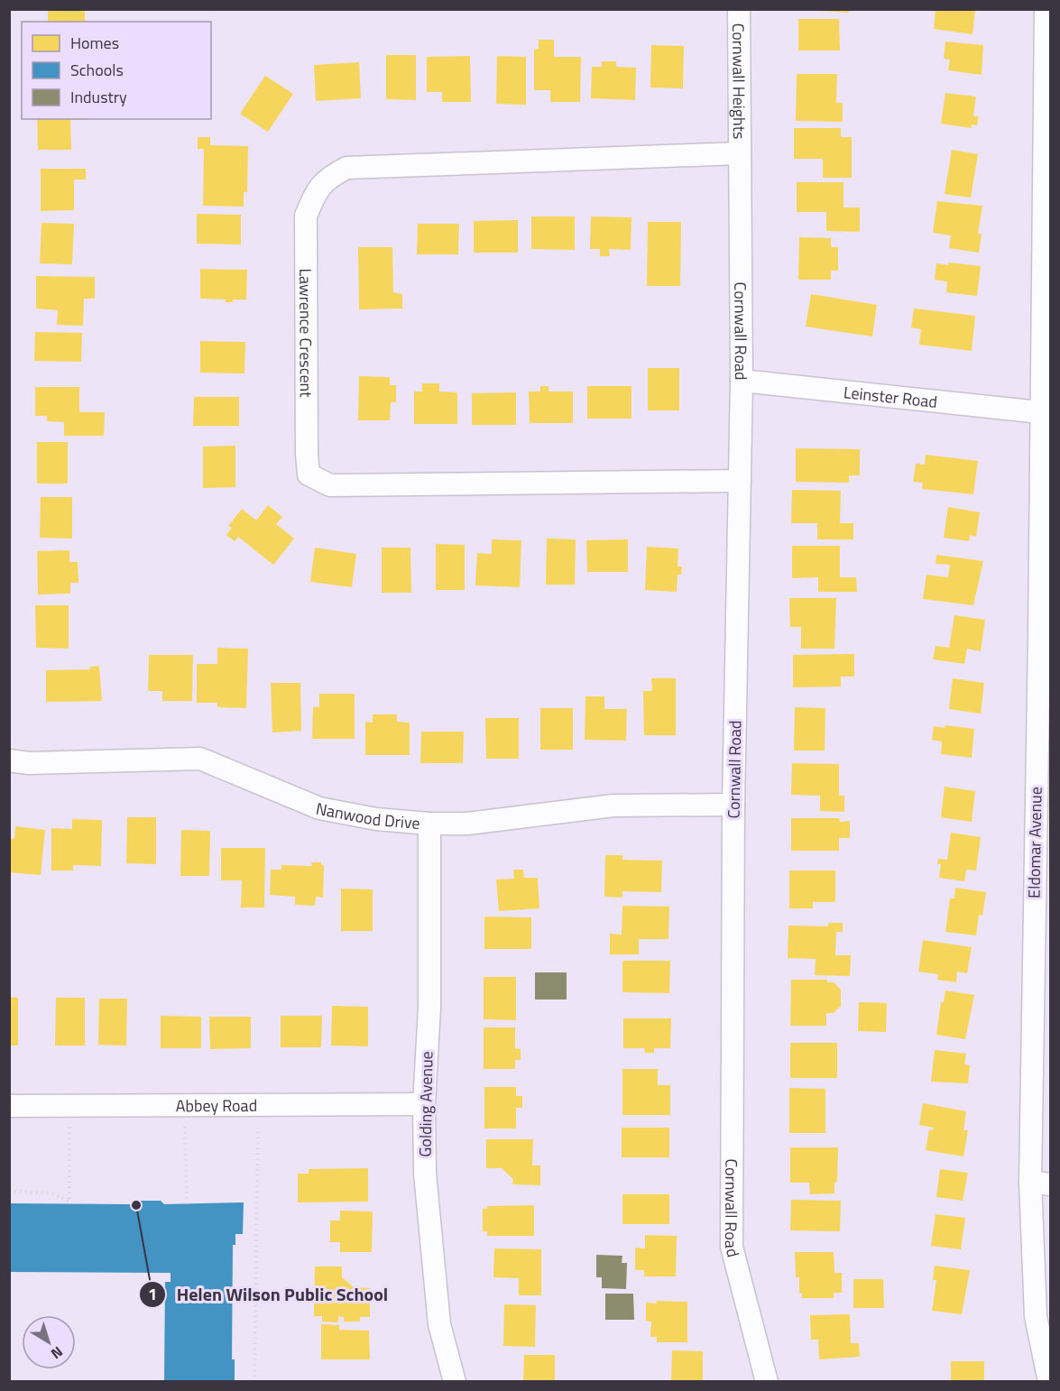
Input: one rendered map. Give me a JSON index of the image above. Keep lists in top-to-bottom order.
{
  "streets": {
    "street": [
      "Cornwall Heights",
      "Cornwall Road",
      "Lawrence Crescent",
      "Leinster Road",
      "Nanwood Drive",
      "Eldomar Avenue",
      "Golding Avenue",
      "Abbey Road"
    ]
  },
  "crossings": [
    ["Cornwall Heights", "Cornwall Road"],
    ["Cornwall Heights", "Lawrence Crescent"],
    ["Cornwall Road", "Lawrence Crescent"],
    ["Cornwall Road", "Leinster Road"],
    ["Cornwall Road", "Nanwood Drive"],
    ["Leinster Road", "Eldomar Avenue"],
    ["Nanwood Drive", "Golding Avenue"],
    ["Golding Avenue", "Abbey Road"]
  ],
  "places": ["Helen Wilson Public School"],
  "legend": ["Homes", "Schools", "Industry"],
  "north": "bottom right"
}
